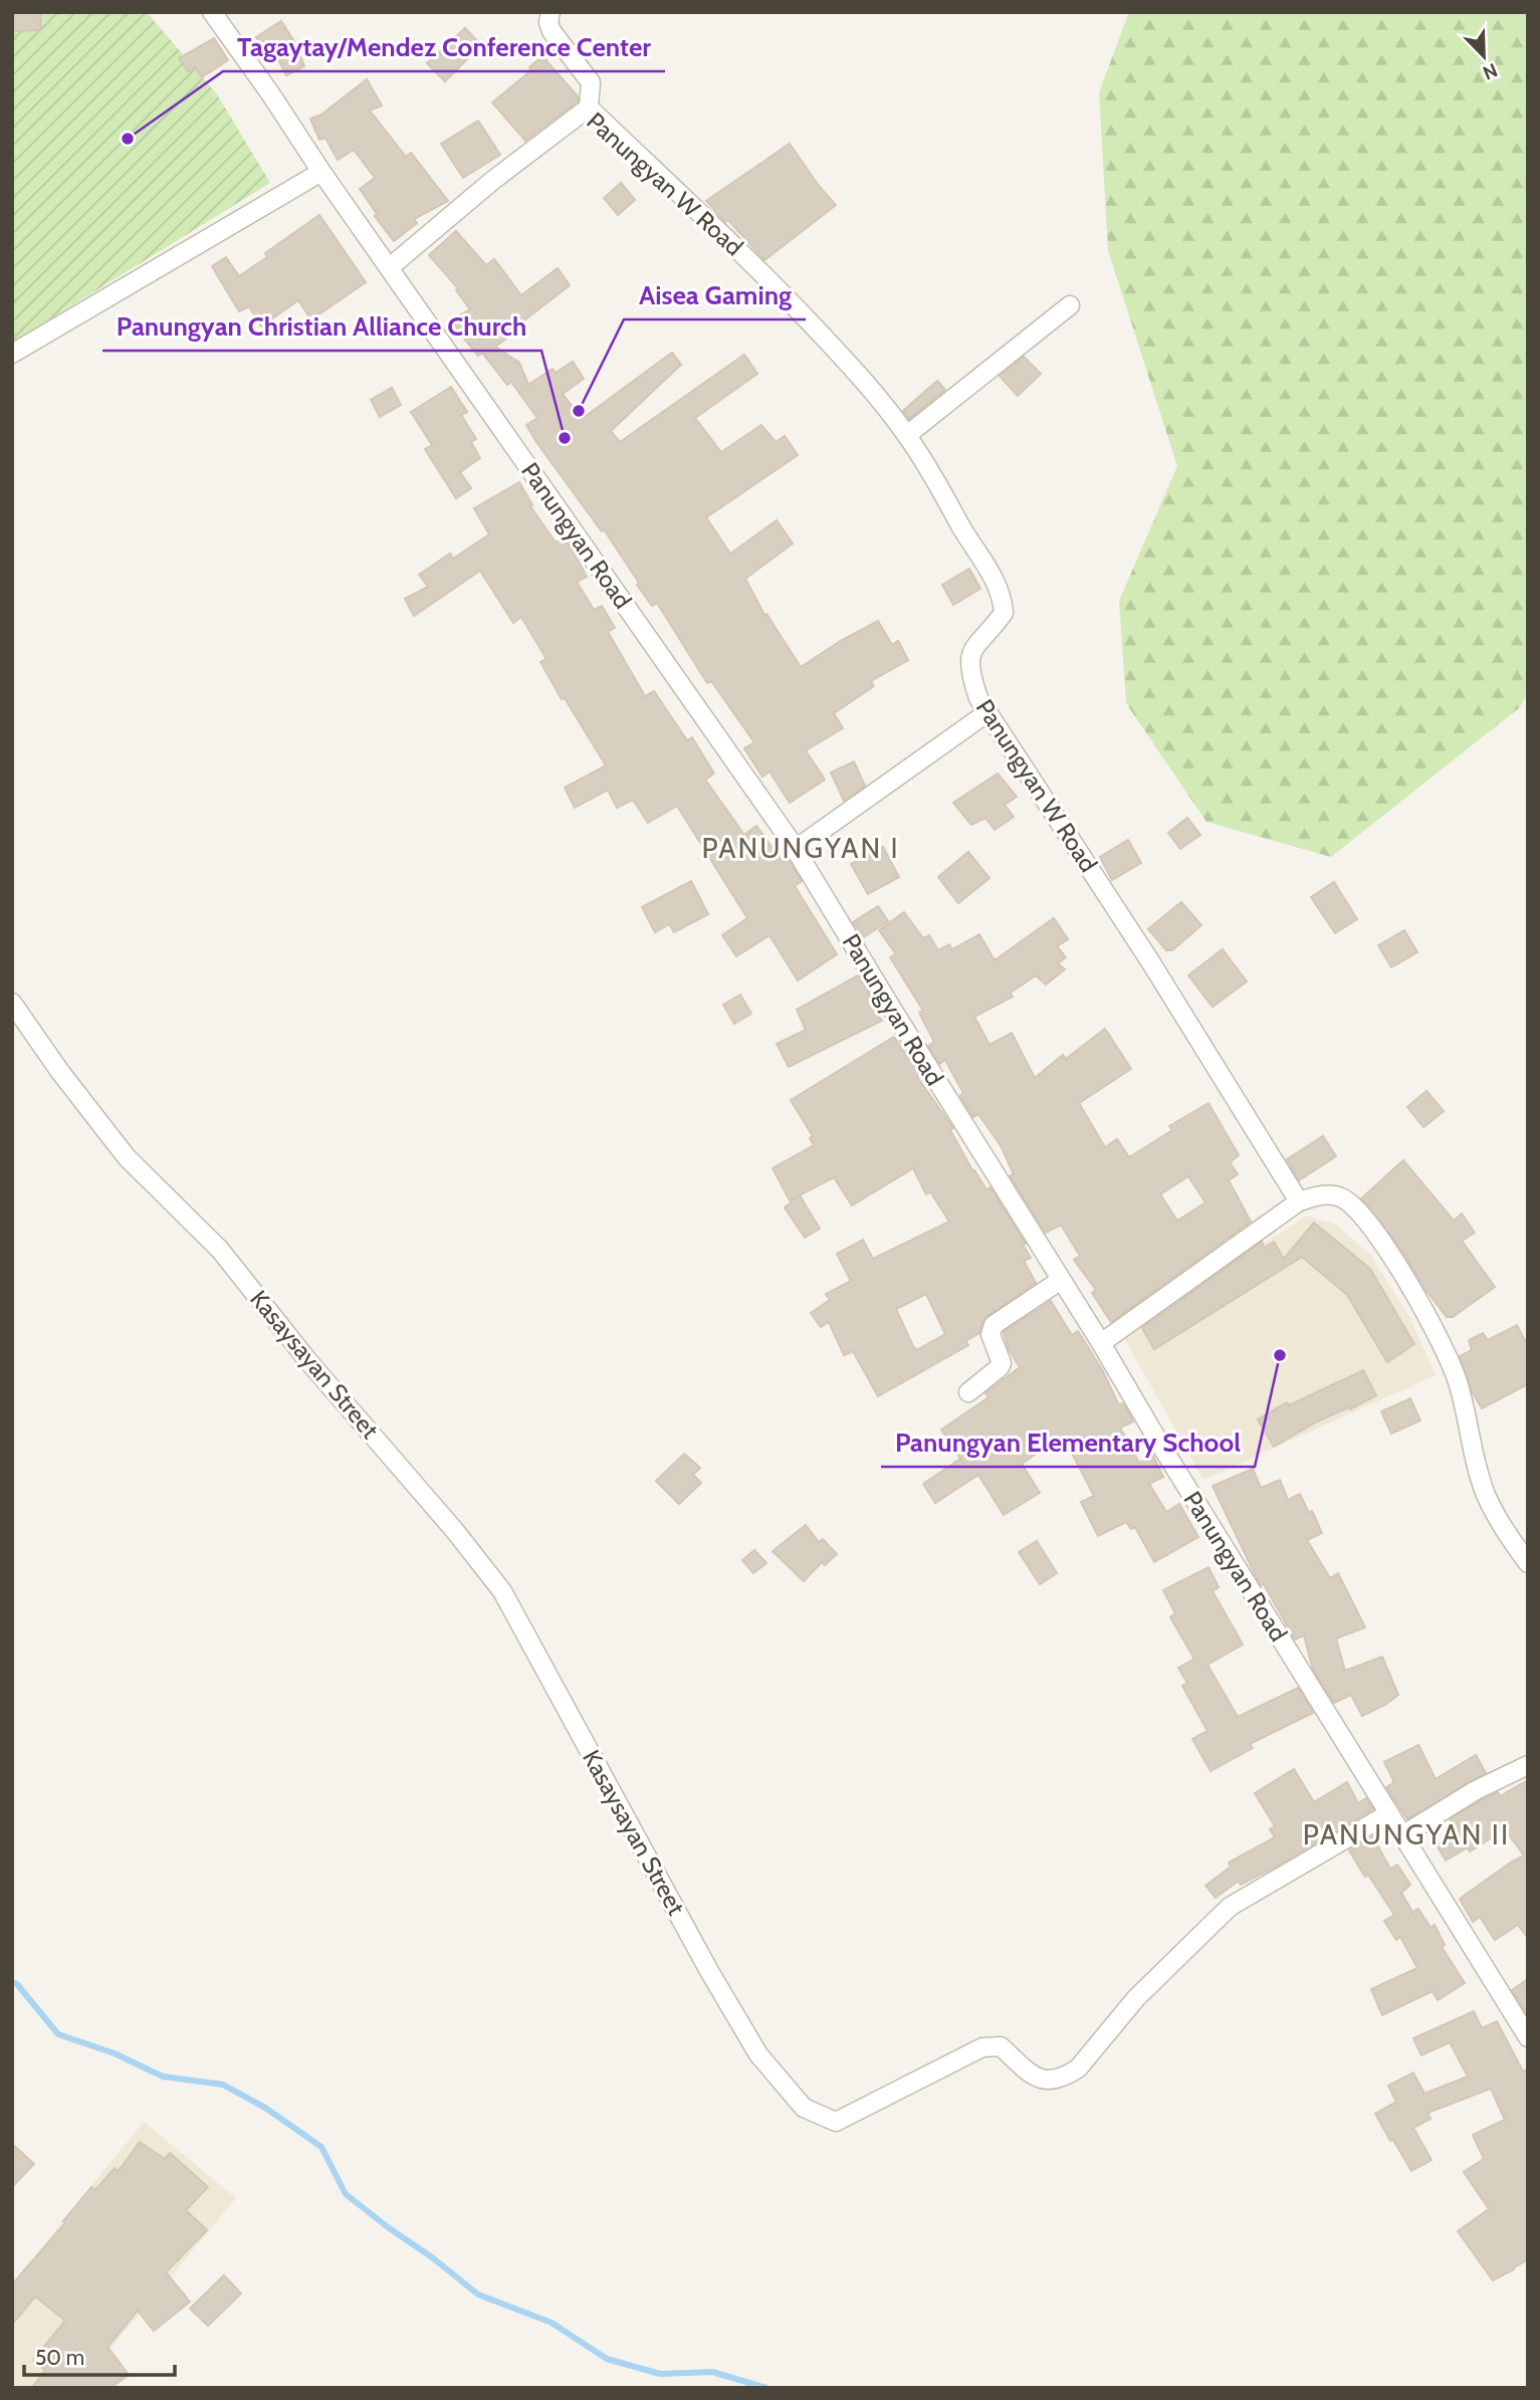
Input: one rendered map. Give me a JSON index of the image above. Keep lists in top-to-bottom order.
{
  "streets": {
    "street": ["Panungyan W Road", "Panungyan Road", "Kasaysayan Street"]
  },
  "crossings": [
    ["Panungyan W Road", "Panungyan Road"],
    ["Panungyan Road", "Kasaysayan Street"]
  ],
  "districts": ["PANUNGYAN I", "PANUNGYAN II"],
  "places": [
    "Tagaytay/Mendez Conference Center",
    "Aisea Gaming",
    "Panungyan Christian Alliance Church",
    "Panungyan Elementary School"
  ],
  "scale_bar": "50 m",
  "north": "bottom right"
}
